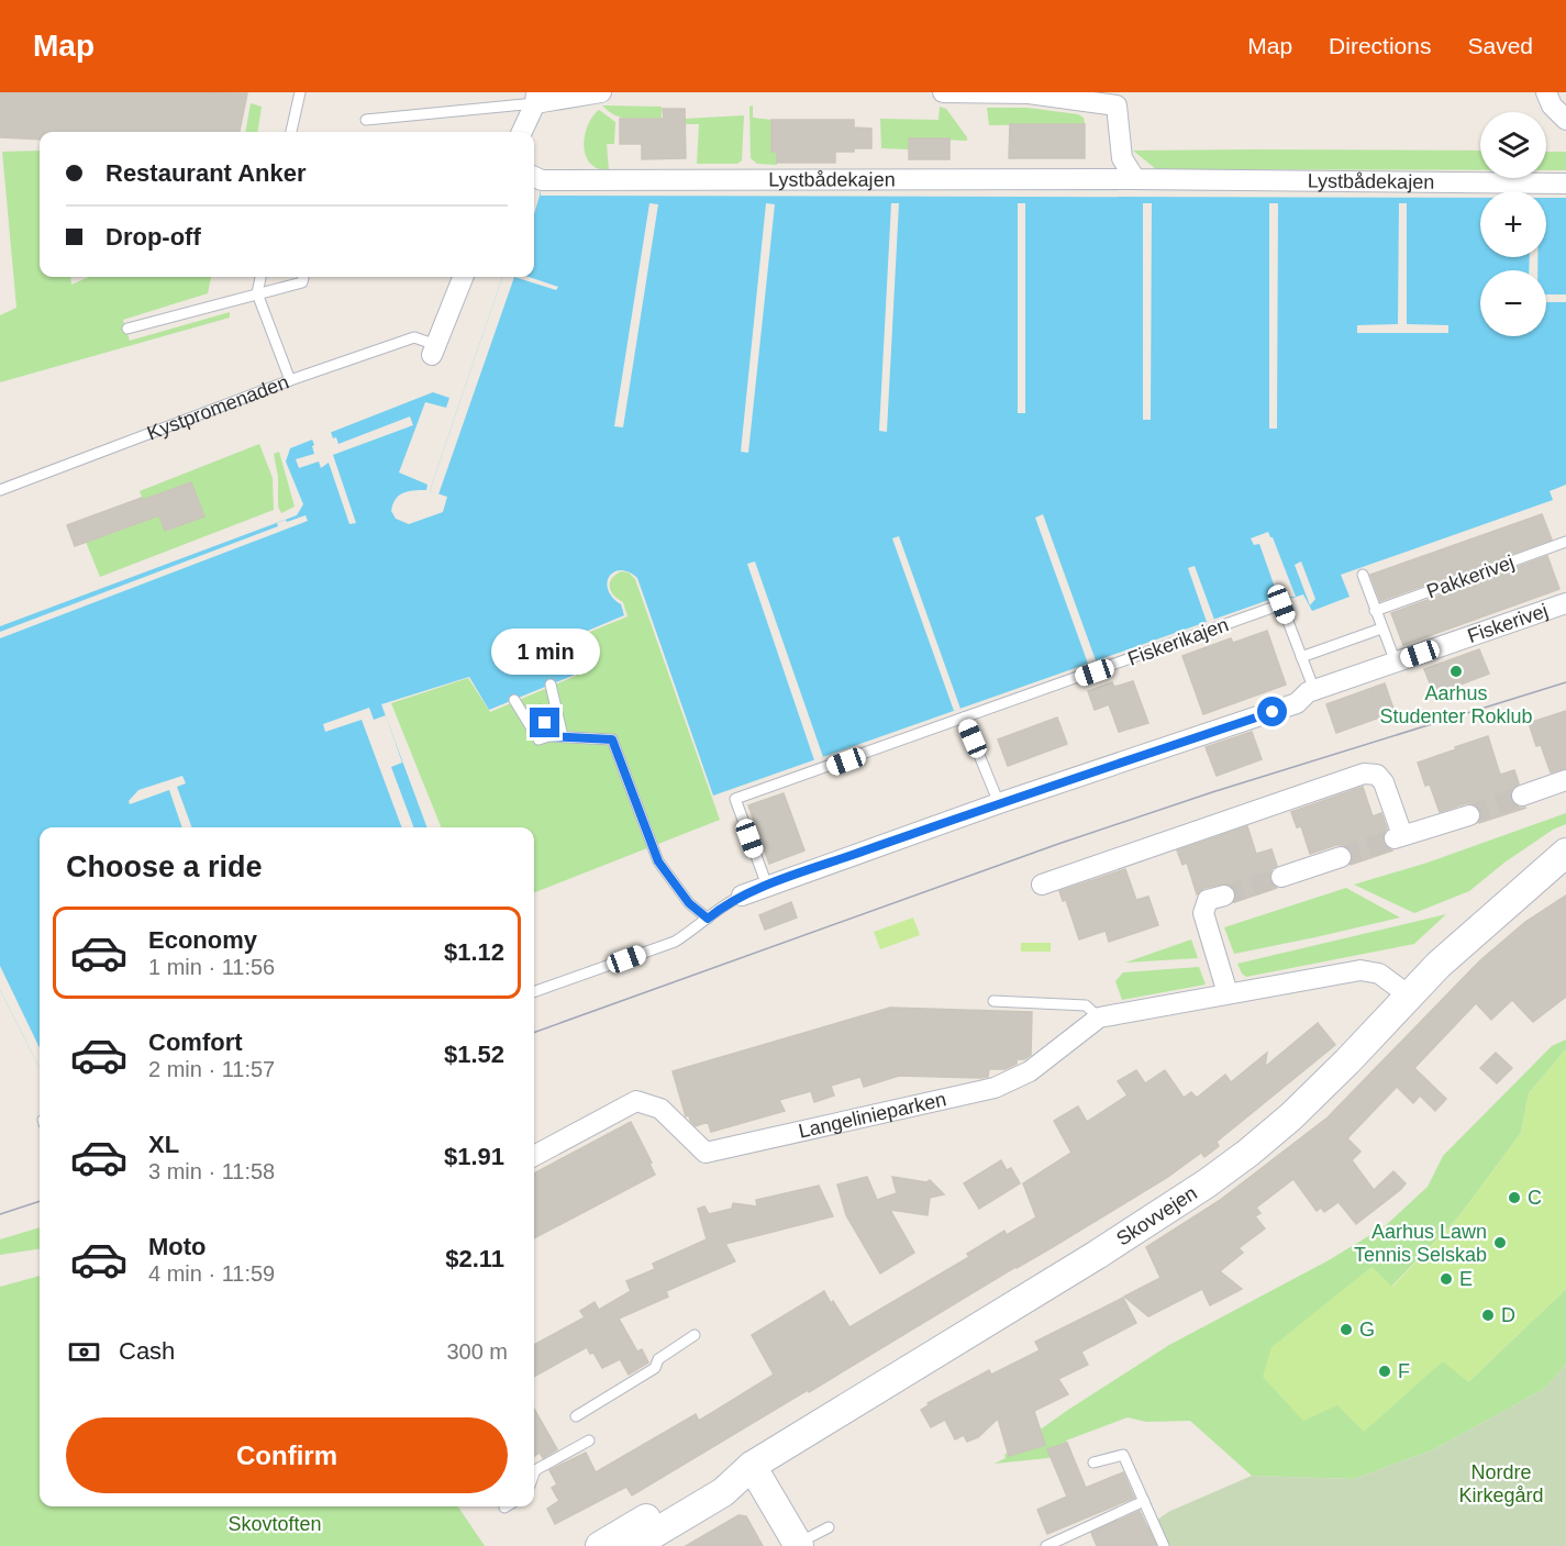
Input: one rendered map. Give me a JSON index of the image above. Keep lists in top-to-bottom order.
{
  "streets": {
    "street": [
      "Lystbådekajen",
      "Kystpromenaden",
      "Fiskerivej",
      "Langelinieparken",
      "Skovvejen"
    ],
    "lane": ["Pakkerivej", "Fiskerikajen"]
  },
  "crossings": [
    ["Fiskerivej", "Fiskerikajen"],
    ["Langelinieparken", "Skovvejen"]
  ],
  "parks": ["Nordre Kirkegård", "Skovtoften"],
  "places": [
    "Aarhus Studenter Roklub",
    "C",
    "Aarhus Lawn Tennis Selskab",
    "E",
    "D",
    "G",
    "F"
  ],
  "page": {
    "header": "Map",
    "nav": ["Map", "Directions", "Saved"],
    "map_buttons": ["+", "−"],
    "banner": ["Restaurant Anker", "Drop-off"],
    "bubble": "1 min",
    "heading": "Choose a ride",
    "list": [
      {
        "name": "Economy",
        "note": "1 min · 11:56",
        "value": "$1.12"
      },
      {
        "name": "Comfort",
        "note": "2 min · 11:57",
        "value": "$1.52"
      },
      {
        "name": "XL",
        "note": "3 min · 11:58",
        "value": "$1.91"
      },
      {
        "name": "Moto",
        "note": "4 min · 11:59",
        "value": "$2.11"
      }
    ],
    "pay": ["Cash", "300 m"],
    "buttons": "Confirm"
  }
}
